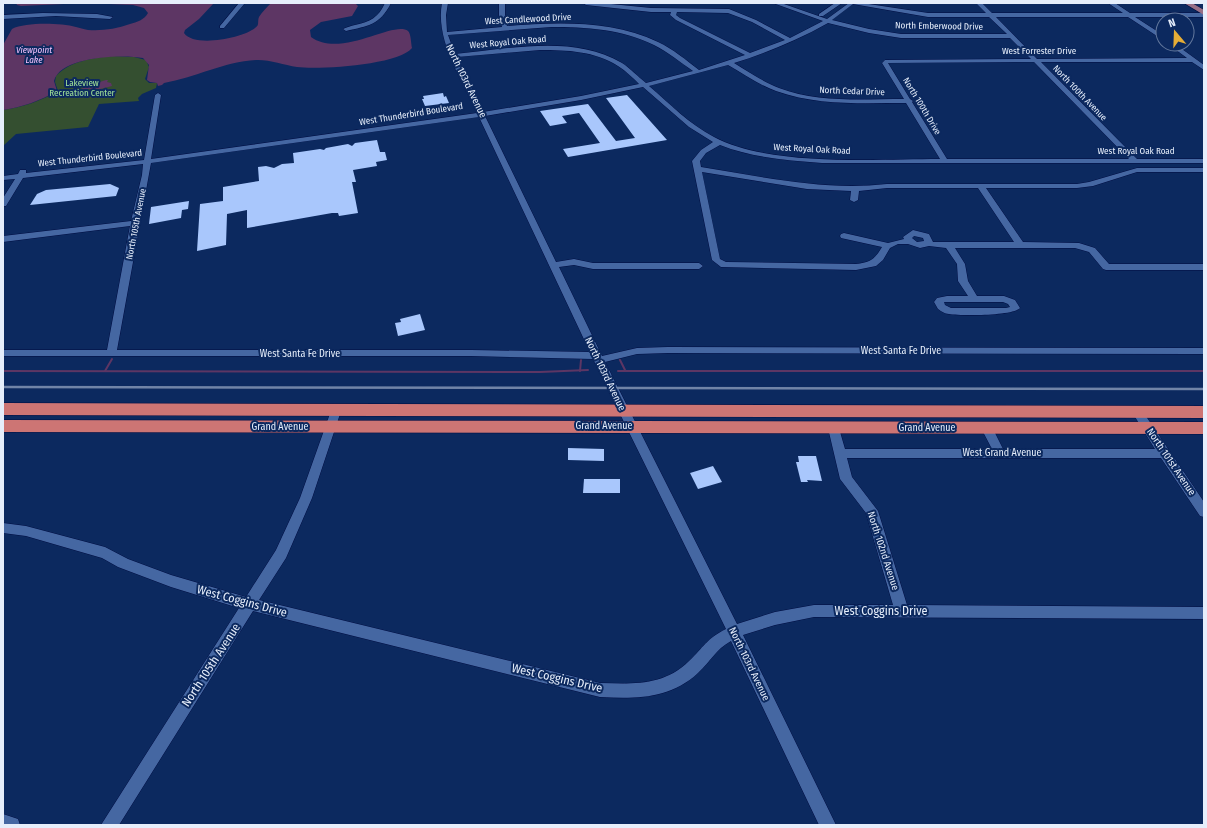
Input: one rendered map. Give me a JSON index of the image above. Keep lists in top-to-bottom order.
{
  "streets": {
    "highway": ["Grand Avenue"],
    "street": [
      "West Candlewood Drive",
      "North Emberwood Drive",
      "West Royal Oak Road",
      "West Forrester Drive",
      "North 103rd Avenue",
      "North Cedar Drive",
      "North 100th Avenue",
      "North 100th Drive",
      "West Thunderbird Boulevard",
      "North 105th Avenue",
      "West Santa Fe Drive",
      "West Grand Avenue",
      "North 101st Avenue",
      "North 102nd Avenue",
      "West Coggins Drive"
    ]
  },
  "crossings": [
    ["West Candlewood Drive", "North 103rd Avenue"],
    ["West Candlewood Drive", "West Thunderbird Boulevard"],
    ["North Emberwood Drive", "North 100th Avenue"],
    ["North Emberwood Drive", "West Thunderbird Boulevard"],
    ["West Royal Oak Road", "North 103rd Avenue"],
    ["West Royal Oak Road", "North 100th Avenue"],
    ["West Royal Oak Road", "North 100th Drive"],
    ["West Royal Oak Road", "West Thunderbird Boulevard"],
    ["West Forrester Drive", "North 100th Avenue"],
    ["West Forrester Drive", "North 100th Drive"],
    ["North 103rd Avenue", "West Thunderbird Boulevard"],
    ["North 103rd Avenue", "West Santa Fe Drive"],
    ["North 103rd Avenue", "Grand Avenue"],
    ["North 103rd Avenue", "West Coggins Drive"],
    ["North Cedar Drive", "North 100th Drive"],
    ["North Cedar Drive", "West Thunderbird Boulevard"],
    ["West Thunderbird Boulevard", "North 105th Avenue"],
    ["North 105th Avenue", "West Santa Fe Drive"],
    ["North 105th Avenue", "Grand Avenue"],
    ["North 105th Avenue", "West Coggins Drive"],
    ["Grand Avenue", "North 101st Avenue"],
    ["Grand Avenue", "North 102nd Avenue"],
    ["West Grand Avenue", "North 101st Avenue"],
    ["West Grand Avenue", "North 102nd Avenue"],
    ["North 102nd Avenue", "West Coggins Drive"]
  ],
  "water": ["Viewpoint Lake"],
  "parks": ["Lakeview Recreation Center"],
  "north": "top"
}
